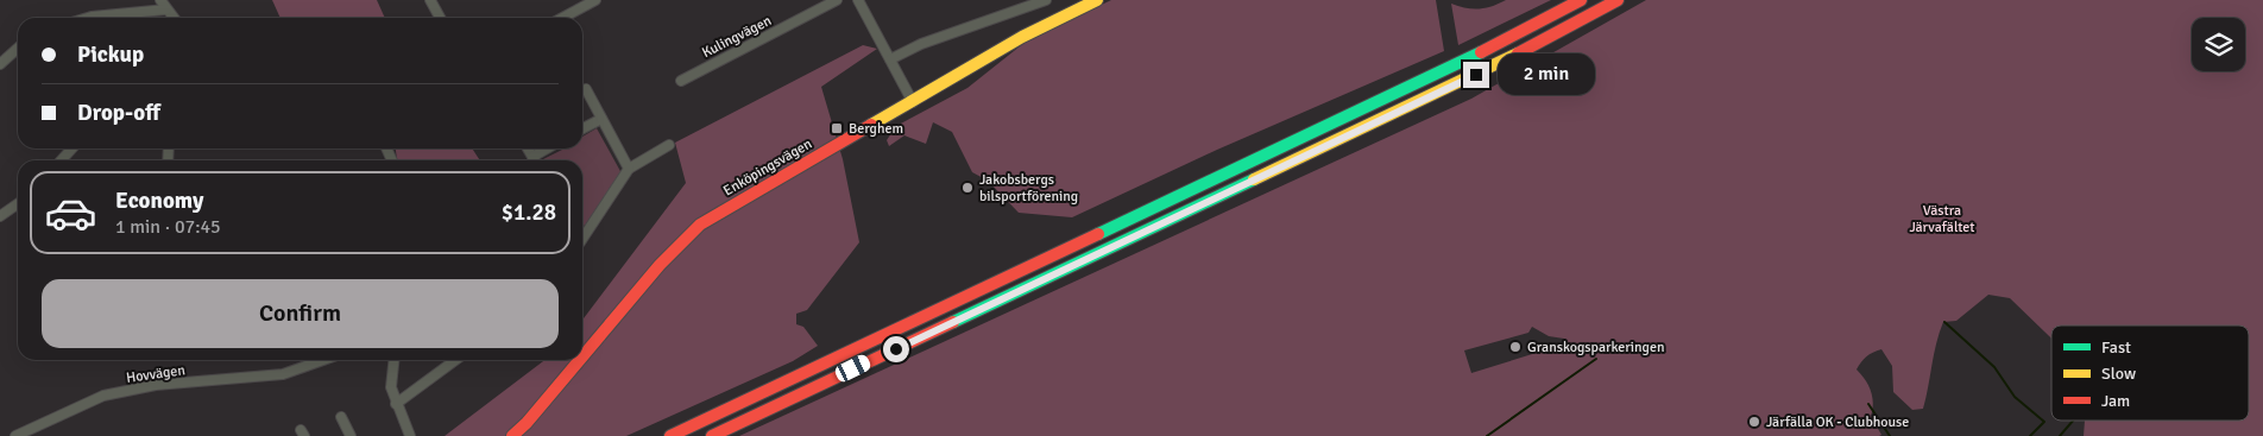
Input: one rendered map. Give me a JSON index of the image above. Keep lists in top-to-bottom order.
{
  "streets": {
    "main road": ["Enköpingsvägen"],
    "street": ["Kulingvägen", "Hovvägen"]
  },
  "parks": ["Västra Järvafältet"],
  "places": {
    "transit": ["Berghem"],
    "other": ["Jakobsbergs bilsportförening", "Granskogsparkeringen", "Järfälla OK - Clubhouse"]
  },
  "legend": ["Fast", "Slow", "Jam"],
  "page": {
    "banner": ["Pickup", "Drop-off"],
    "bubble": "2 min",
    "list": [
      {
        "name": "Economy",
        "note": "1 min · 07:45",
        "value": "$1.28"
      }
    ],
    "buttons": "Confirm"
  }
}
